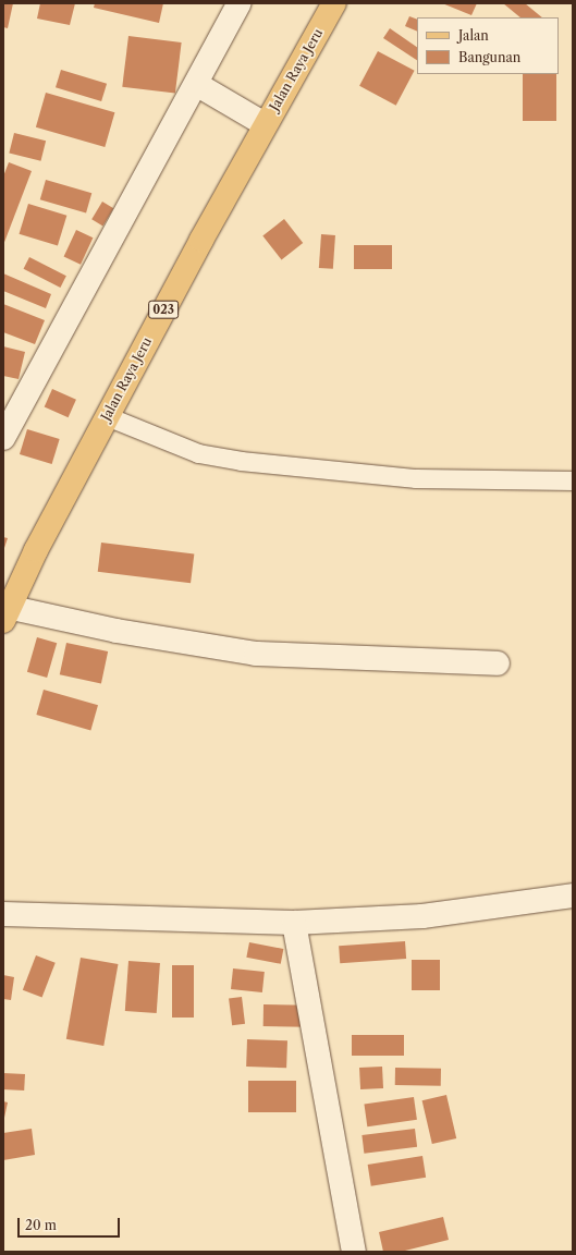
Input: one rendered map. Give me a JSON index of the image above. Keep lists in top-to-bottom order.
{
  "streets": {
    "main road": ["Jalan Raya Jeru", "023"]
  },
  "legend": ["Jalan", "Bangunan"],
  "scale_bar": "20 m"
}
